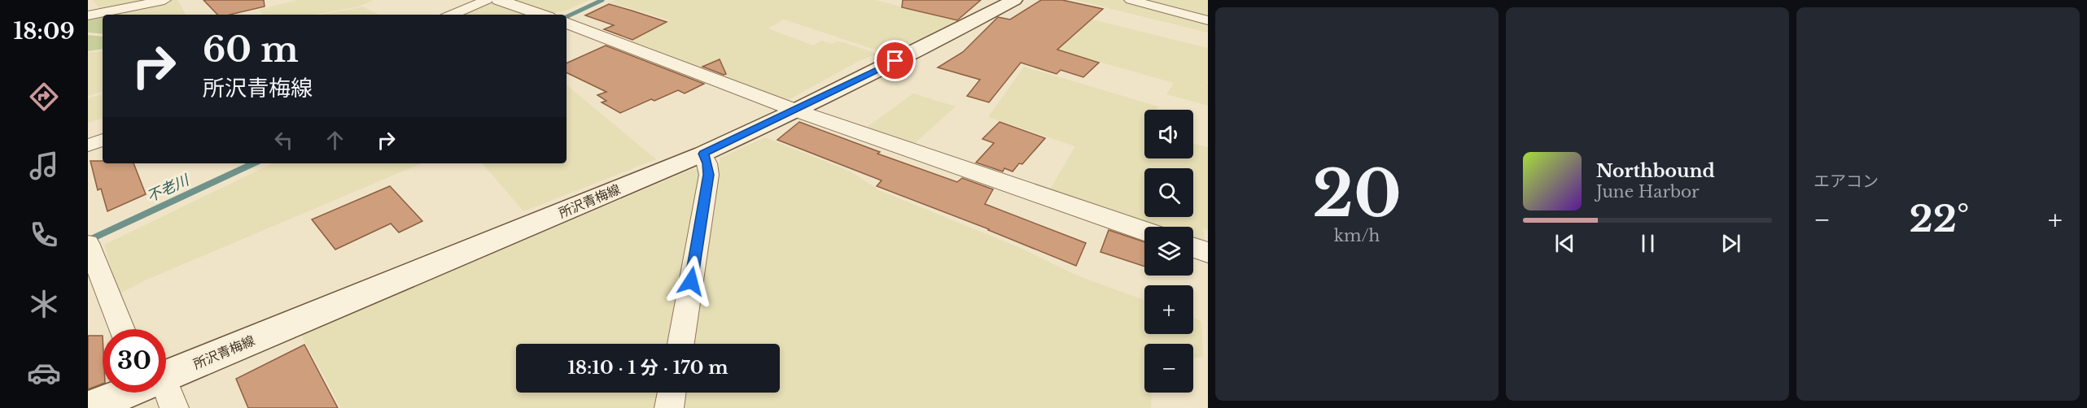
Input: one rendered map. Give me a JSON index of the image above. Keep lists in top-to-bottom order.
{
  "streets": {
    "main road": ["所沢青梅線"]
  },
  "water": ["不老川"],
  "page": {
    "tabs": "18:09",
    "tile": [
      ["20", "km/h"],
      "エアコン"
    ],
    "turn": ["60 m", "所沢青梅線"],
    "map_buttons": ["+", "−"],
    "song": ["Northbound", "June Harbor"],
    "heat": ["−", "22°", "+"],
    "limit": "30",
    "trip": "18:10 · 1 分 · 170 m"
  }
}
